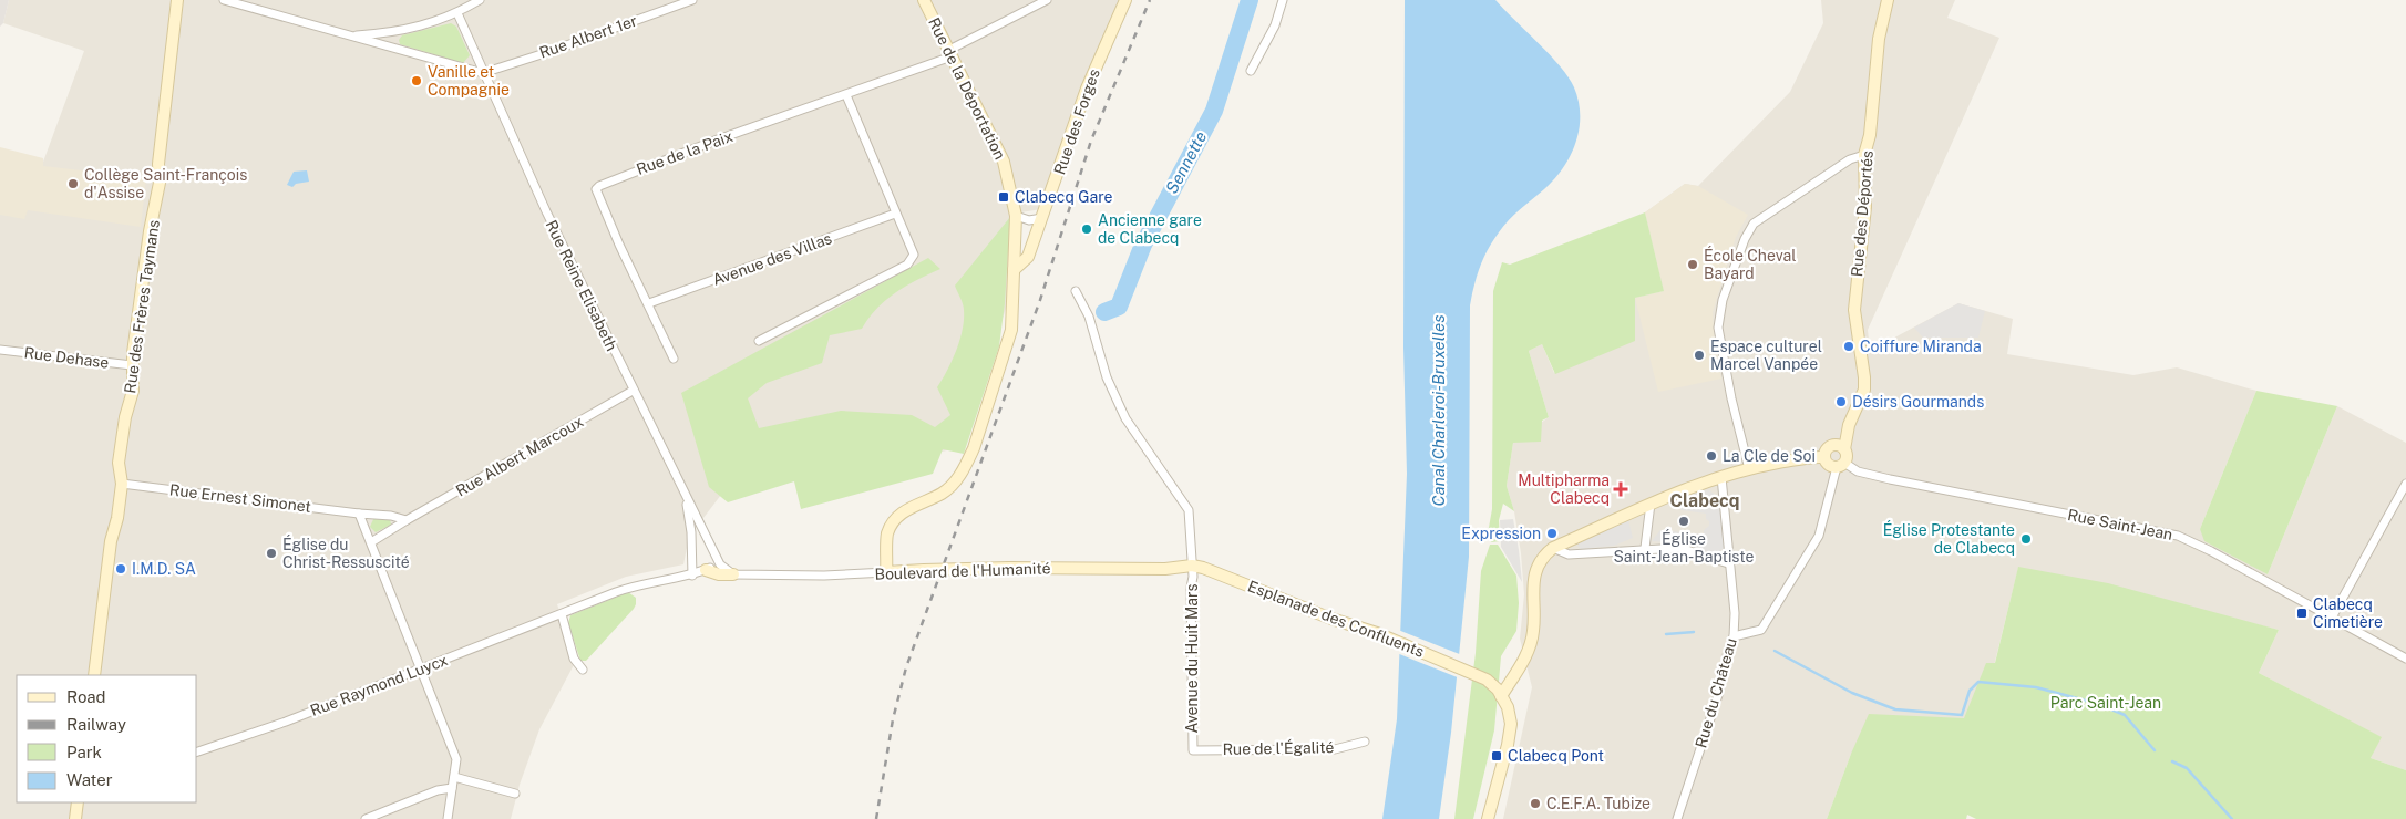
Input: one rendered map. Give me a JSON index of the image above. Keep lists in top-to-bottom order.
{
  "streets": {
    "street": [
      "Rue Albert 1er",
      "Rue de la Déportation",
      "Rue des Forges",
      "Rue de la Paix",
      "Rue des Déportés",
      "Avenue des Villas",
      "Rue Reine Elisabeth",
      "Rue des Frères Taymans",
      "Rue Dehase",
      "Rue Albert Marcoux",
      "Rue Ernest Simonet",
      "Rue Saint-Jean",
      "Boulevard de l'Humanité",
      "Esplanade des Confluents",
      "Avenue du Huit Mars",
      "Rue Raymond Luycx",
      "Rue du Château",
      "Rue de l'Égalité"
    ]
  },
  "crossings": [
    ["Rue Albert 1er", "Rue Reine Elisabeth"],
    ["Rue de la Déportation", "Rue de la Paix"],
    ["Rue de la Paix", "Avenue des Villas"],
    ["Rue des Déportés", "Rue Saint-Jean"],
    ["Rue Reine Elisabeth", "Rue Albert Marcoux"],
    ["Rue Reine Elisabeth", "Rue Raymond Luycx"],
    ["Rue des Frères Taymans", "Rue Dehase"],
    ["Rue des Frères Taymans", "Rue Ernest Simonet"],
    ["Rue Albert Marcoux", "Rue Ernest Simonet"],
    ["Boulevard de l'Humanité", "Esplanade des Confluents"],
    ["Boulevard de l'Humanité", "Avenue du Huit Mars"],
    ["Boulevard de l'Humanité", "Rue Raymond Luycx"],
    ["Esplanade des Confluents", "Avenue du Huit Mars"],
    ["Avenue du Huit Mars", "Rue de l'Égalité"]
  ],
  "districts": ["Clabecq"],
  "water": ["Sennette", "Canal Charleroi-Bruxelles"],
  "parks": ["Parc Saint-Jean"],
  "places": {
    "other": [
      "Vanille et Compagnie",
      "Collège Saint-François d'Assise",
      "Ancienne gare de Clabecq",
      "École Cheval Bayard",
      "Coiffure Miranda",
      "Espace culturel Marcel Vanpée",
      "Désirs Gourmands",
      "La Cle de Soi",
      "Église Saint-Jean-Baptiste",
      "Expression",
      "Église Protestante de Clabecq",
      "Église du Christ-Ressuscité",
      "I.M.D. SA",
      "C.E.F.A. Tubize"
    ],
    "transit": ["Clabecq Gare", "Clabecq Cimetière", "Clabecq Pont"],
    "health": ["Multipharma Clabecq"]
  },
  "legend": [
    "Road",
    "Railway",
    "Park",
    "Water"
  ]
}
